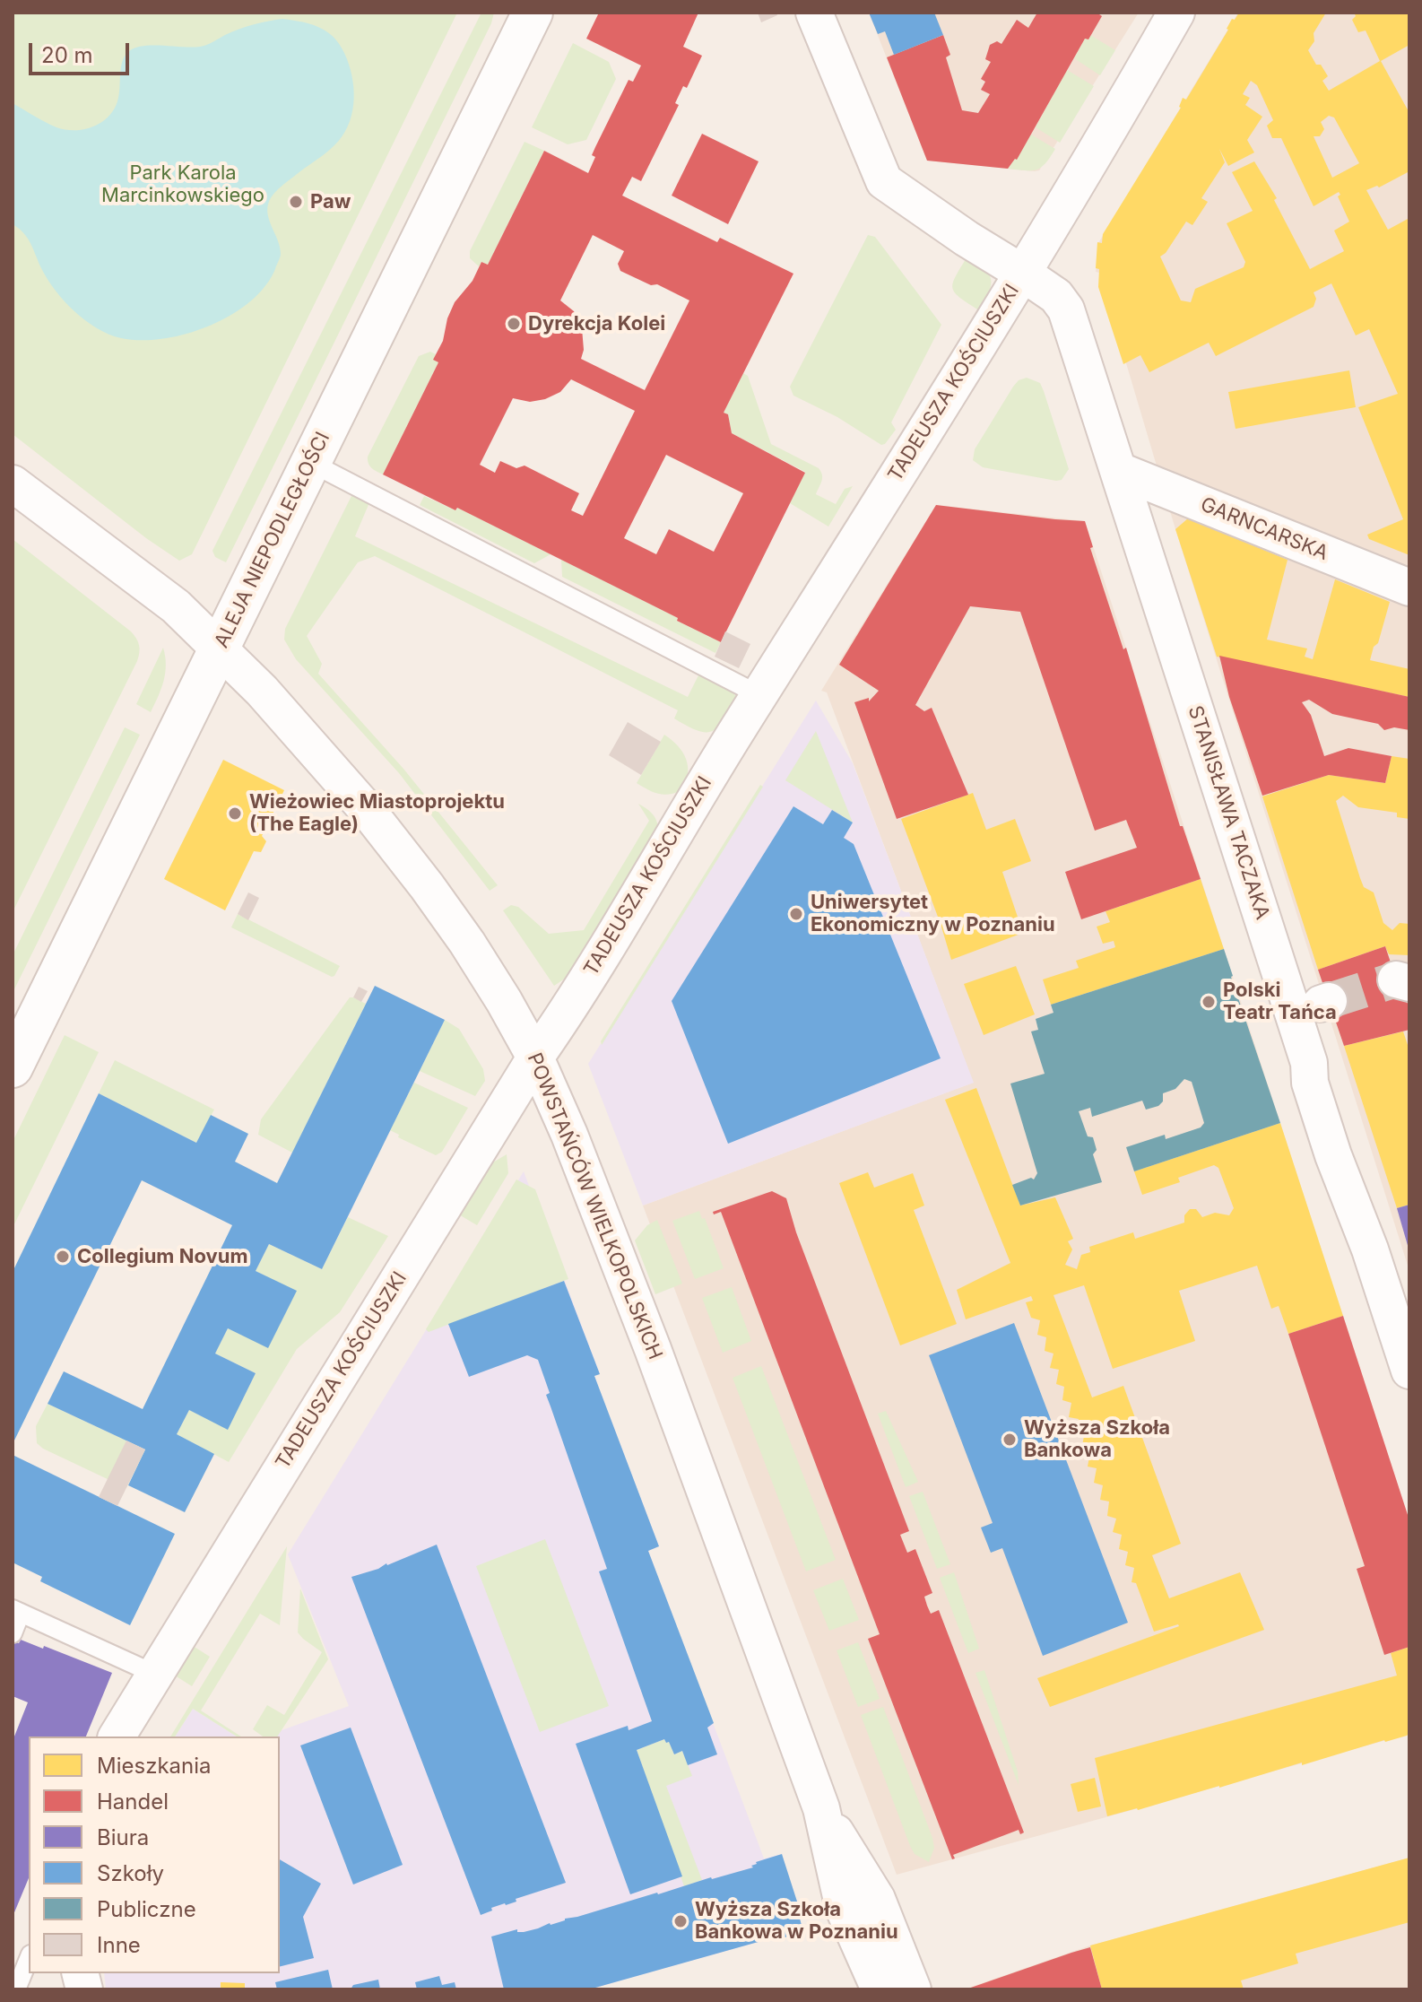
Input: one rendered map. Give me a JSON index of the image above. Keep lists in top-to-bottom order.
{
  "streets": {
    "street": [
      "TADEUSZA KOŚCIUSZKI",
      "GARNCARSKA",
      "ALEJA NIEPODLEGŁOŚCI",
      "STANISŁAWA TACZAKA",
      "POWSTAŃCÓW WIELKOPOLSKICH"
    ]
  },
  "crossings": [
    ["TADEUSZA KOŚCIUSZKI", "STANISŁAWA TACZAKA"],
    ["TADEUSZA KOŚCIUSZKI", "POWSTAŃCÓW WIELKOPOLSKICH"],
    ["GARNCARSKA", "STANISŁAWA TACZAKA"],
    ["ALEJA NIEPODLEGŁOŚCI", "POWSTAŃCÓW WIELKOPOLSKICH"]
  ],
  "parks": ["Park Karola Marcinkowskiego"],
  "places": [
    "Paw",
    "Dyrekcja Kolei",
    "Wieżowiec Miastoprojektu (The Eagle)",
    "Uniwersytet Ekonomiczny w Poznaniu",
    "Polski Teatr Tańca",
    "Collegium Novum",
    "Wyższa Szkoła Bankowa",
    "Wyższa Szkoła Bankowa w Poznaniu"
  ],
  "legend": [
    "Mieszkania",
    "Handel",
    "Biura",
    "Szkoły",
    "Publiczne",
    "Inne"
  ],
  "scale_bar": "20 m"
}
